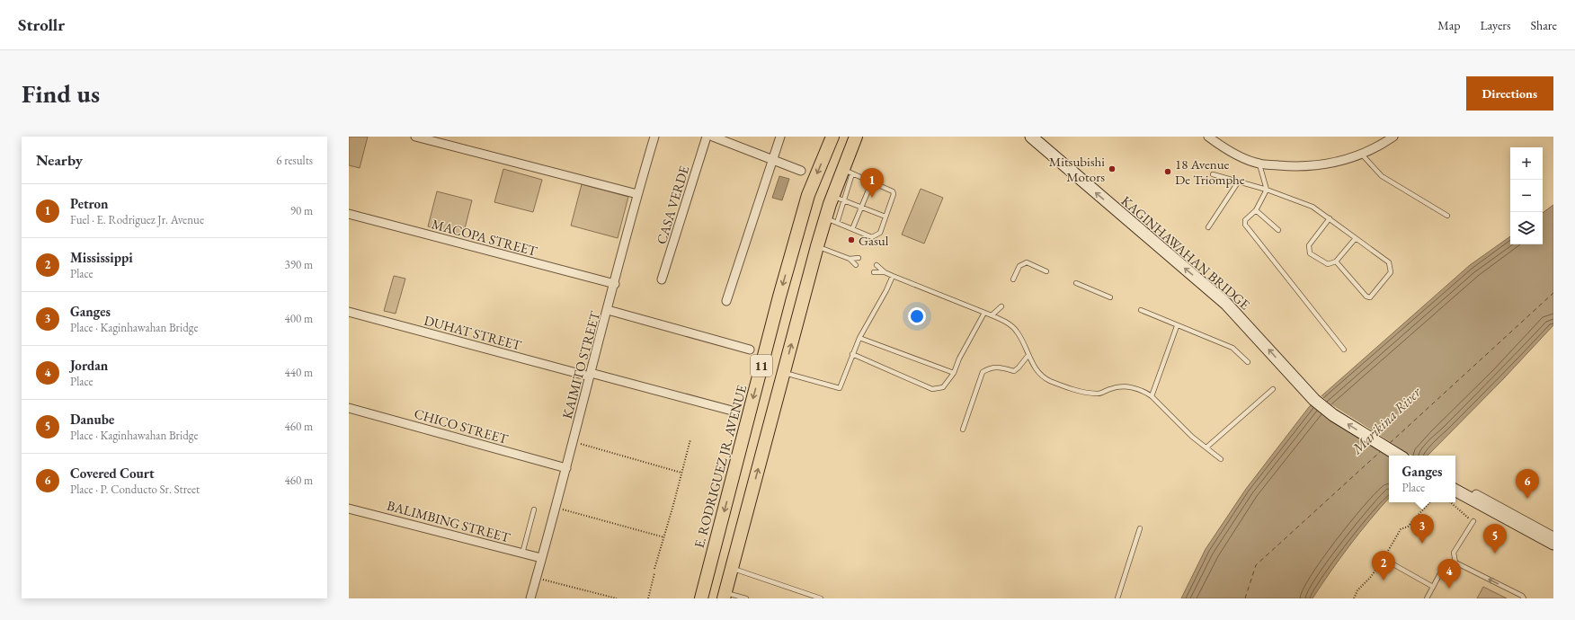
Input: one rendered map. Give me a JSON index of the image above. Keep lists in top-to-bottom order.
{
  "streets": {
    "main road": ["KAGINHAWAHAN BRIDGE", "11", "E. RODRIGUEZ JR. AVENUE"],
    "street": [
      "CASA VERDE",
      "MACOPA STREET",
      "DUHAT STREET",
      "KAIMITO STREET",
      "CHICO STREET",
      "BALIMBING STREET"
    ]
  },
  "crossings": [
    ["MACOPA STREET", "KAIMITO STREET"],
    ["DUHAT STREET", "KAIMITO STREET"],
    ["KAIMITO STREET", "CHICO STREET"],
    ["KAIMITO STREET", "BALIMBING STREET"]
  ],
  "one_way": ["KAGINHAWAHAN BRIDGE"],
  "water": ["Marikina River"],
  "places": ["Mitsubishi Motors", "18 Avenue De Triomphe", "Gasul"],
  "page": {
    "header": "Strollr",
    "nav": ["Map", "Layers", "Share"],
    "buttons": "Directions",
    "title": "Find us",
    "heading": ["Nearby", "6 results"],
    "map_buttons": ["+", "−"],
    "pins": [
      "1",
      "6",
      "3",
      "5",
      "2",
      "4"
    ],
    "list": [
      {
        "mark": "1",
        "name": "Petron",
        "note": "Fuel · E. Rodriguez Jr. Avenue",
        "value": "90 m"
      },
      {
        "mark": "2",
        "name": "Mississippi",
        "note": "Place",
        "value": "390 m"
      },
      {
        "mark": "3",
        "name": "Ganges",
        "note": "Place · Kaginhawahan Bridge",
        "value": "400 m"
      },
      {
        "mark": "4",
        "name": "Jordan",
        "note": "Place",
        "value": "440 m"
      },
      {
        "mark": "5",
        "name": "Danube",
        "note": "Place · Kaginhawahan Bridge",
        "value": "460 m"
      },
      {
        "mark": "6",
        "name": "Covered Court",
        "note": "Place · P. Conducto Sr. Street",
        "value": "460 m"
      }
    ],
    "popup": ["Ganges", "Place"]
  }
}
